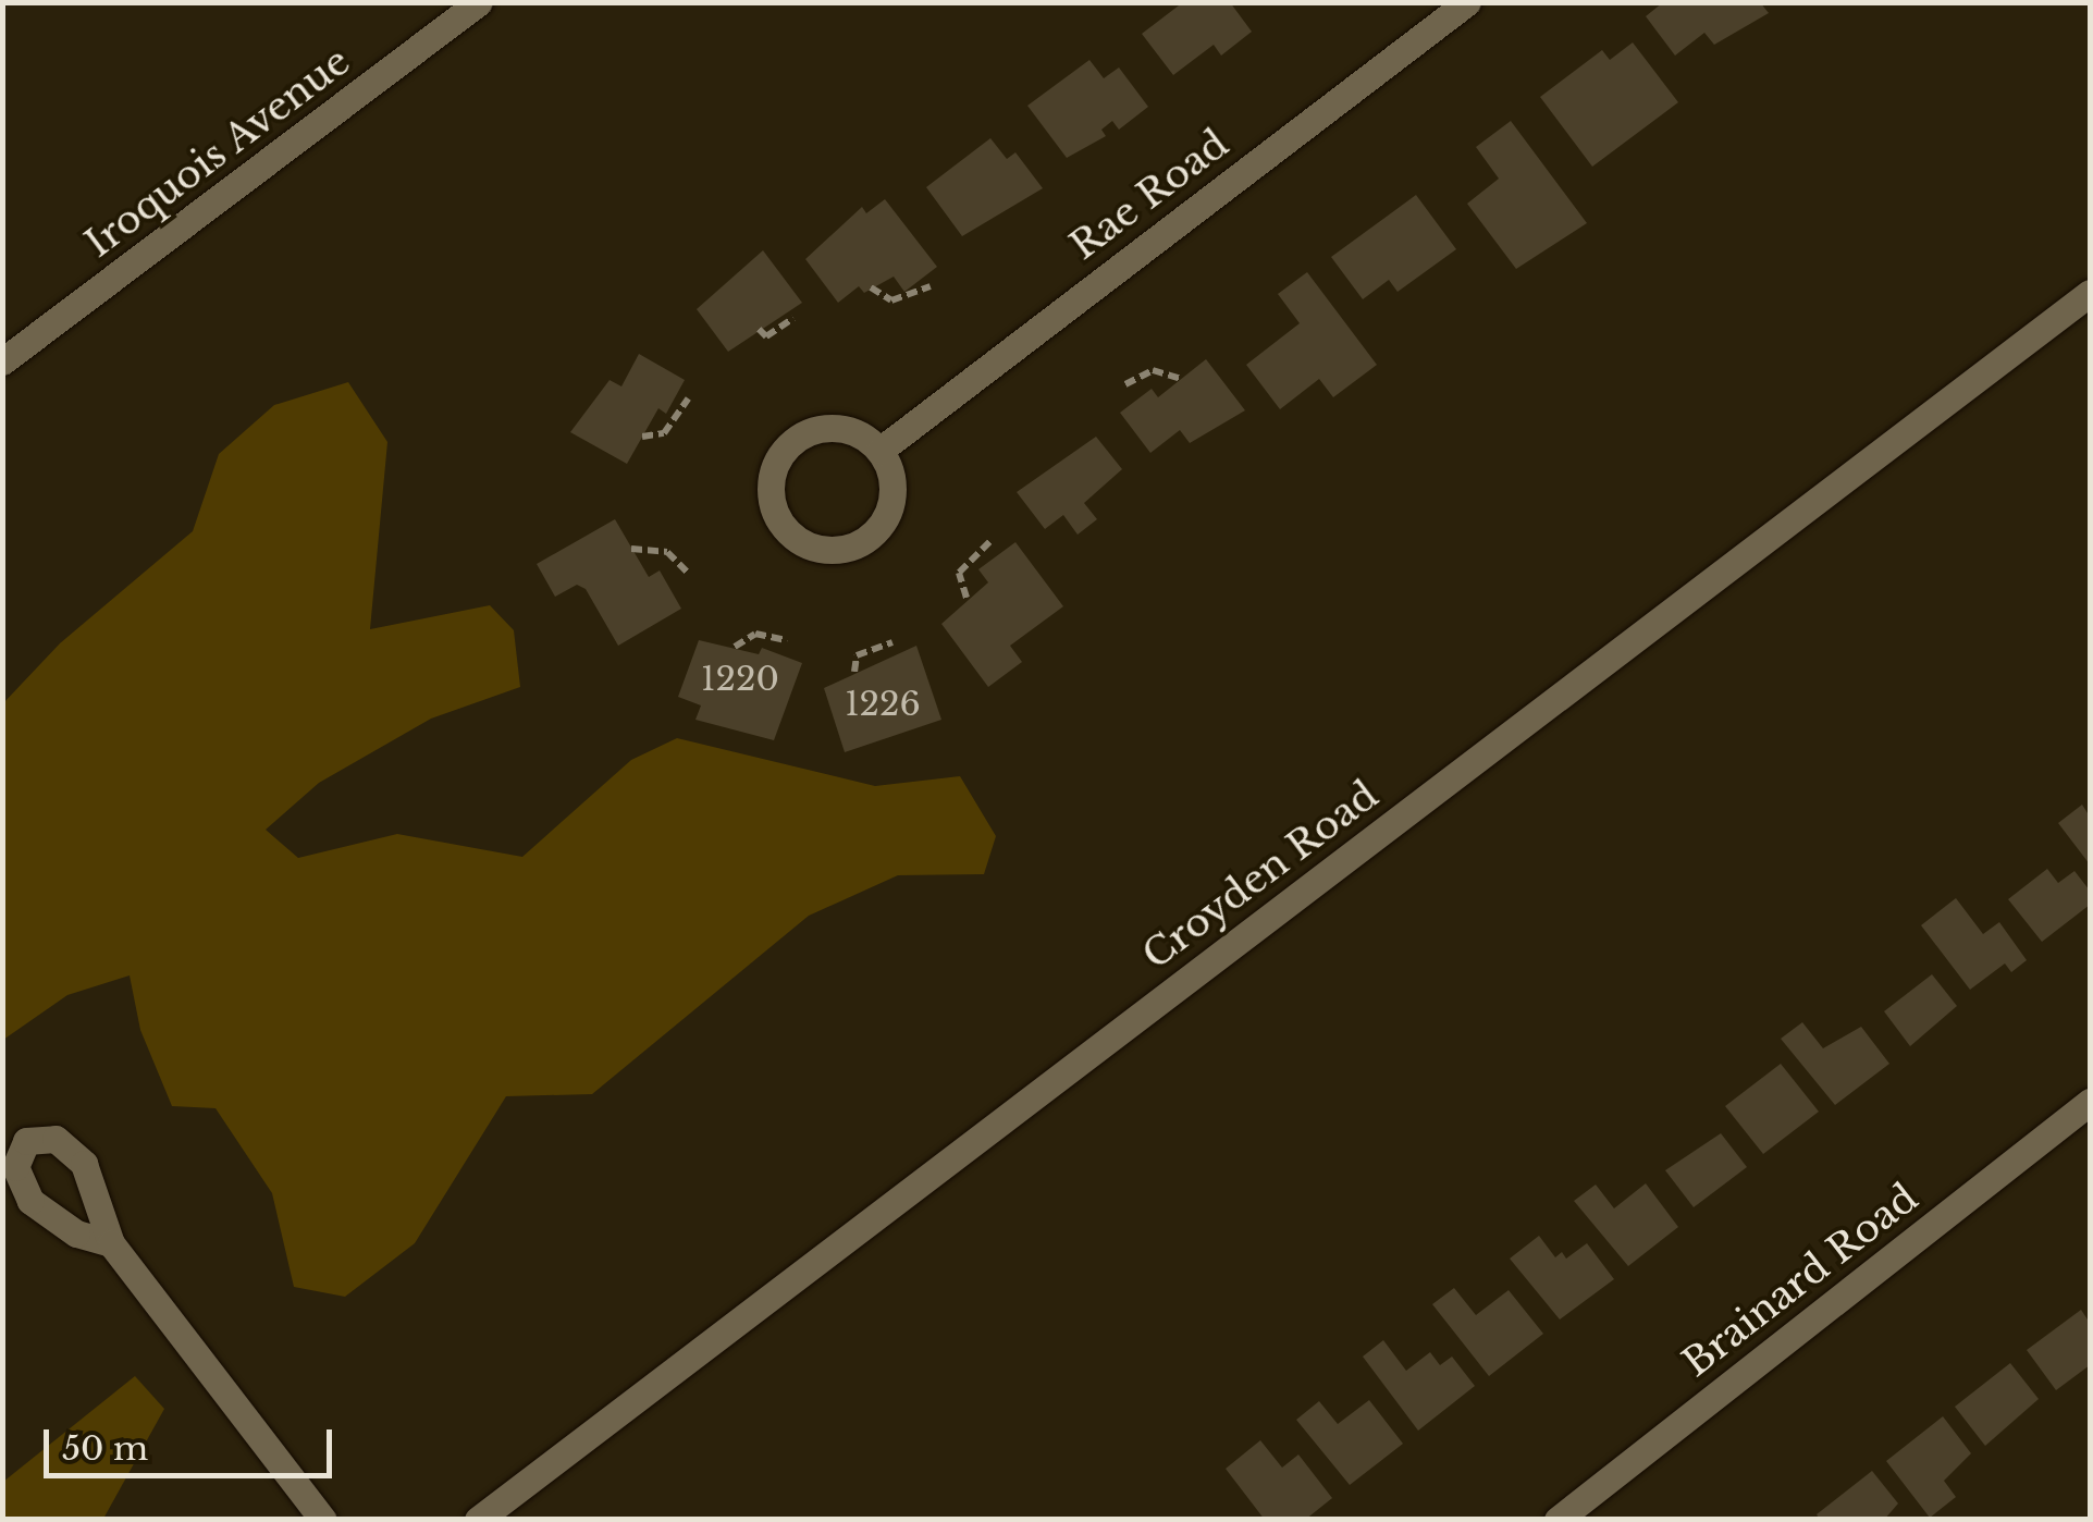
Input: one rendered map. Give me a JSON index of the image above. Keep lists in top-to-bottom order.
{
  "streets": {
    "street": [
      "Iroquois Avenue",
      "Rae Road",
      "Croyden Road",
      "Brainard Road"
    ]
  },
  "house_numbers": ["1220", "1226"],
  "scale_bar": "50 m"
}
